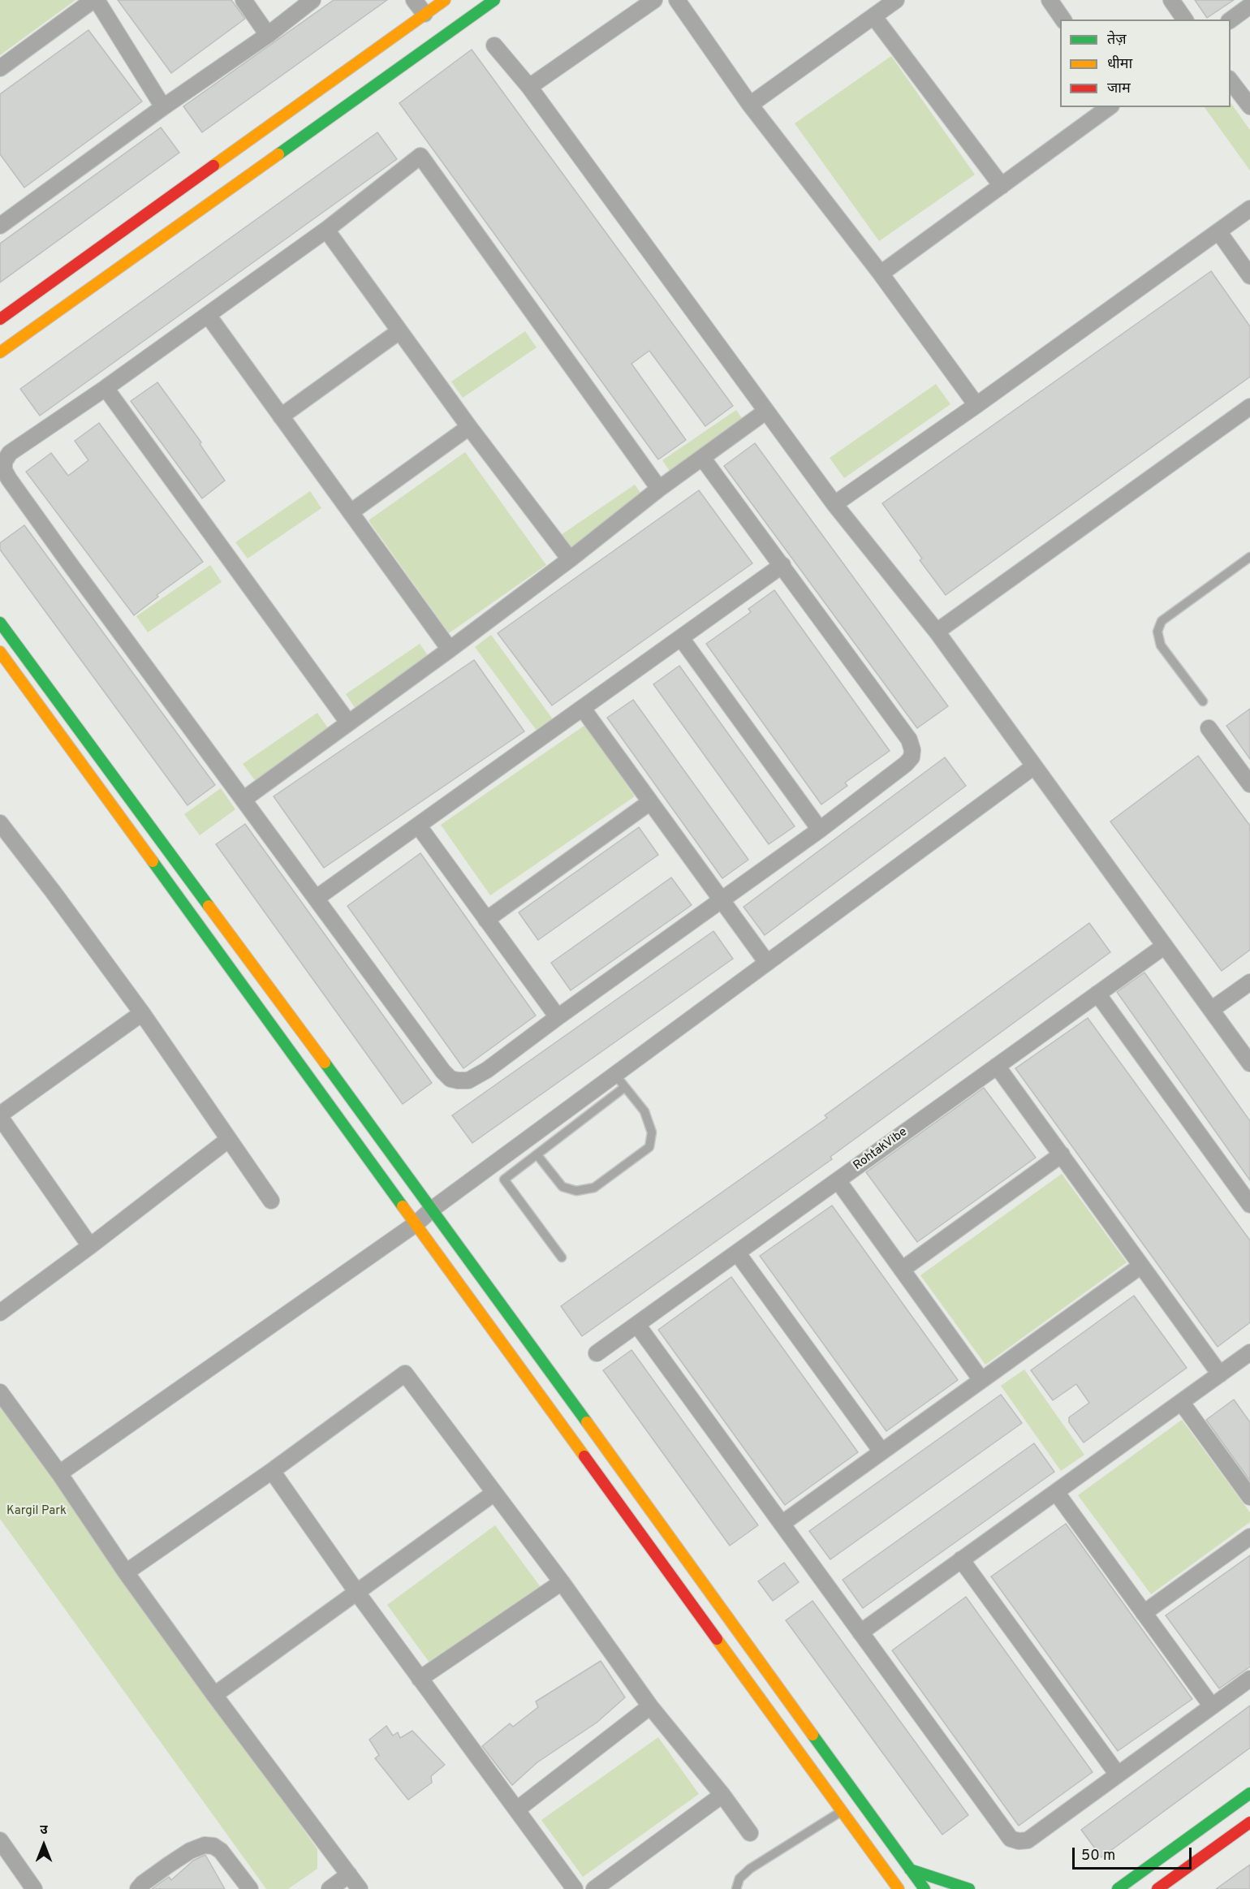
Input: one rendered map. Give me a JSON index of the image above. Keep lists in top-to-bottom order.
{
  "streets": {
    "street": ["RohtakVibe"]
  },
  "parks": ["Kargil Park"],
  "legend": ["तेज़", "धीमा", "जाम"],
  "scale_bar": "50 m",
  "north": "top"
}
